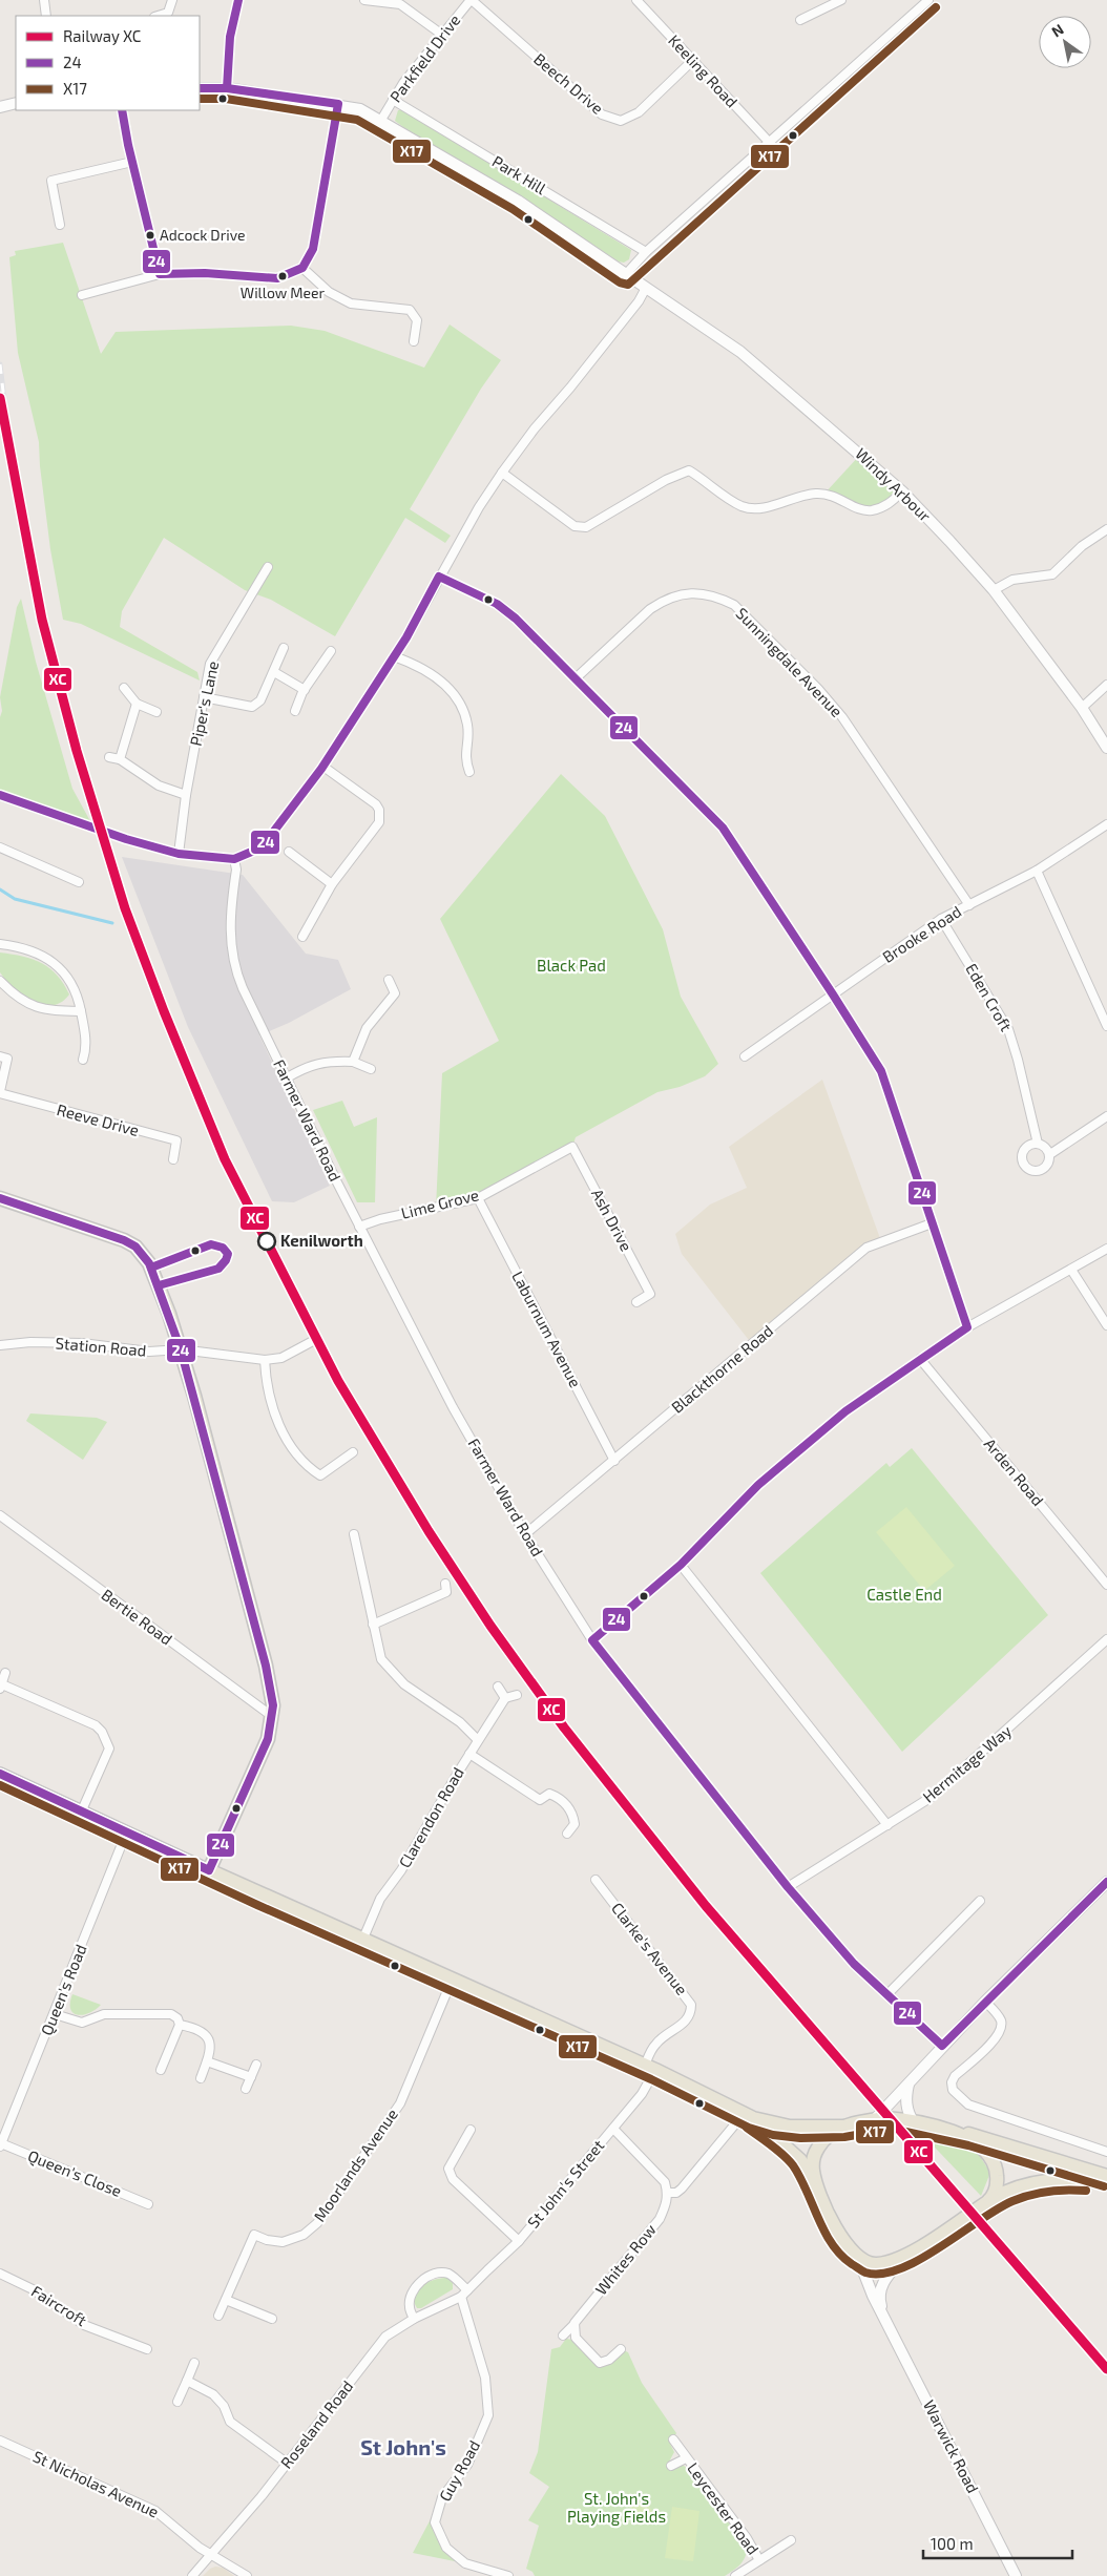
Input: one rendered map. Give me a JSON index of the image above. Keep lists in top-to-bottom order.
{
  "streets": {
    "street": [
      "Parkfield Drive",
      "Keeling Road",
      "Beech Drive",
      "Park Hill",
      "Windy Arbour",
      "Sunningdale Avenue",
      "Piper's Lane",
      "Brooke Road",
      "Eden Croft",
      "Reeve Drive",
      "Farmer Ward Road",
      "Lime Grove",
      "Ash Drive",
      "Laburnum Avenue",
      "Station Road",
      "Blackthorne Road",
      "Arden Road",
      "Bertie Road",
      "Hermitage Way",
      "Clarendon Road",
      "Clarke's Avenue",
      "Queen's Road",
      "Moorlands Avenue",
      "Queen's Close",
      "St John's Street",
      "Whites Row",
      "Faircroft",
      "Roseland Road",
      "Warwick Road",
      "Guy Road",
      "St Nicholas Avenue",
      "Leycester Road"
    ]
  },
  "crossings": [
    ["Parkfield Drive", "Beech Drive"],
    ["Parkfield Drive", "Park Hill"],
    ["Keeling Road", "Beech Drive"],
    ["Park Hill", "Windy Arbour"],
    ["Sunningdale Avenue", "Brooke Road"],
    ["Brooke Road", "Eden Croft"],
    ["Farmer Ward Road", "Lime Grove"],
    ["Farmer Ward Road", "Blackthorne Road"],
    ["Farmer Ward Road", "Hermitage Way"],
    ["Lime Grove", "Ash Drive"],
    ["Lime Grove", "Laburnum Avenue"],
    ["Laburnum Avenue", "Blackthorne Road"],
    ["Clarke's Avenue", "St John's Street"],
    ["Queen's Road", "Queen's Close"],
    ["St John's Street", "Roseland Road"],
    ["St John's Street", "Guy Road"],
    ["Roseland Road", "Guy Road"],
    ["Roseland Road", "St Nicholas Avenue"]
  ],
  "districts": ["St John's"],
  "parks": ["Black Pad", "Castle End", "St. John's Playing Fields"],
  "places": ["Adcock Drive", "Willow Meer", "Kenilworth"],
  "lines": ["transit line 24", "transit line X17", "rail line XC"],
  "legend": ["Railway XC", "24", "X17"],
  "scale_bar": "100 m",
  "north": "top left"
}
